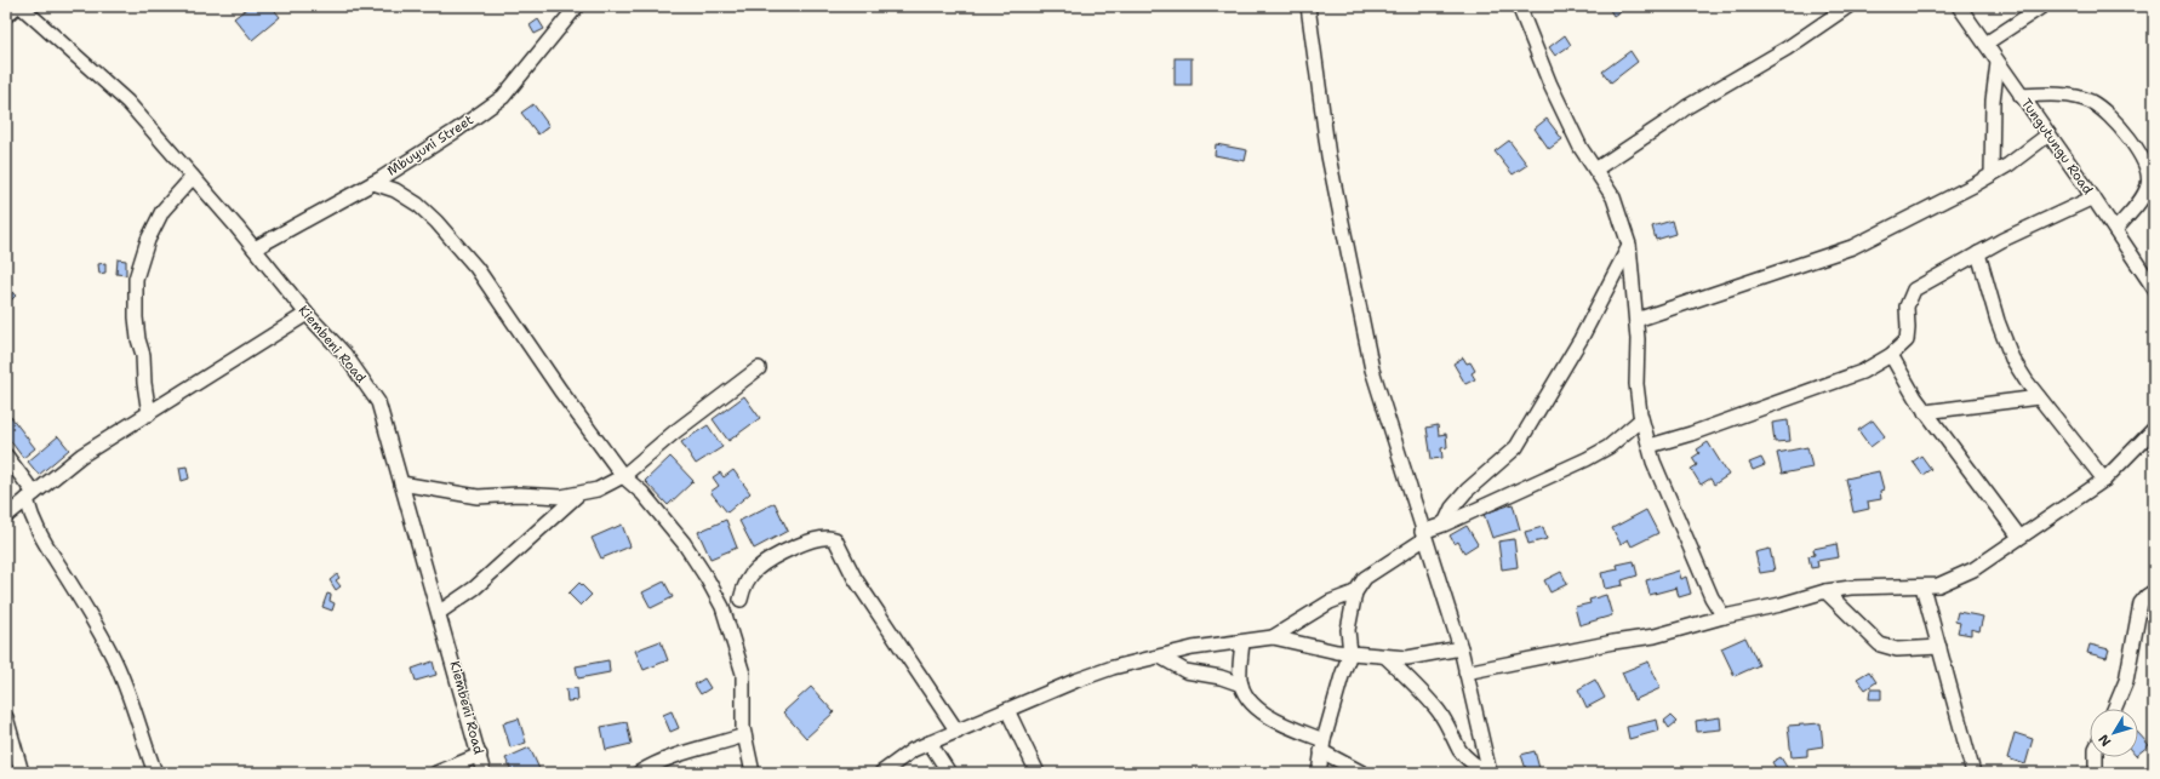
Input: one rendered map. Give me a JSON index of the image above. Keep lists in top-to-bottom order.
{
  "streets": {
    "street": ["Mbuyuni Street", "Tungutungu Road", "Kiembeni Road"]
  },
  "crossings": [
    ["Mbuyuni Street", "Kiembeni Road"]
  ],
  "north": "bottom left"
}
